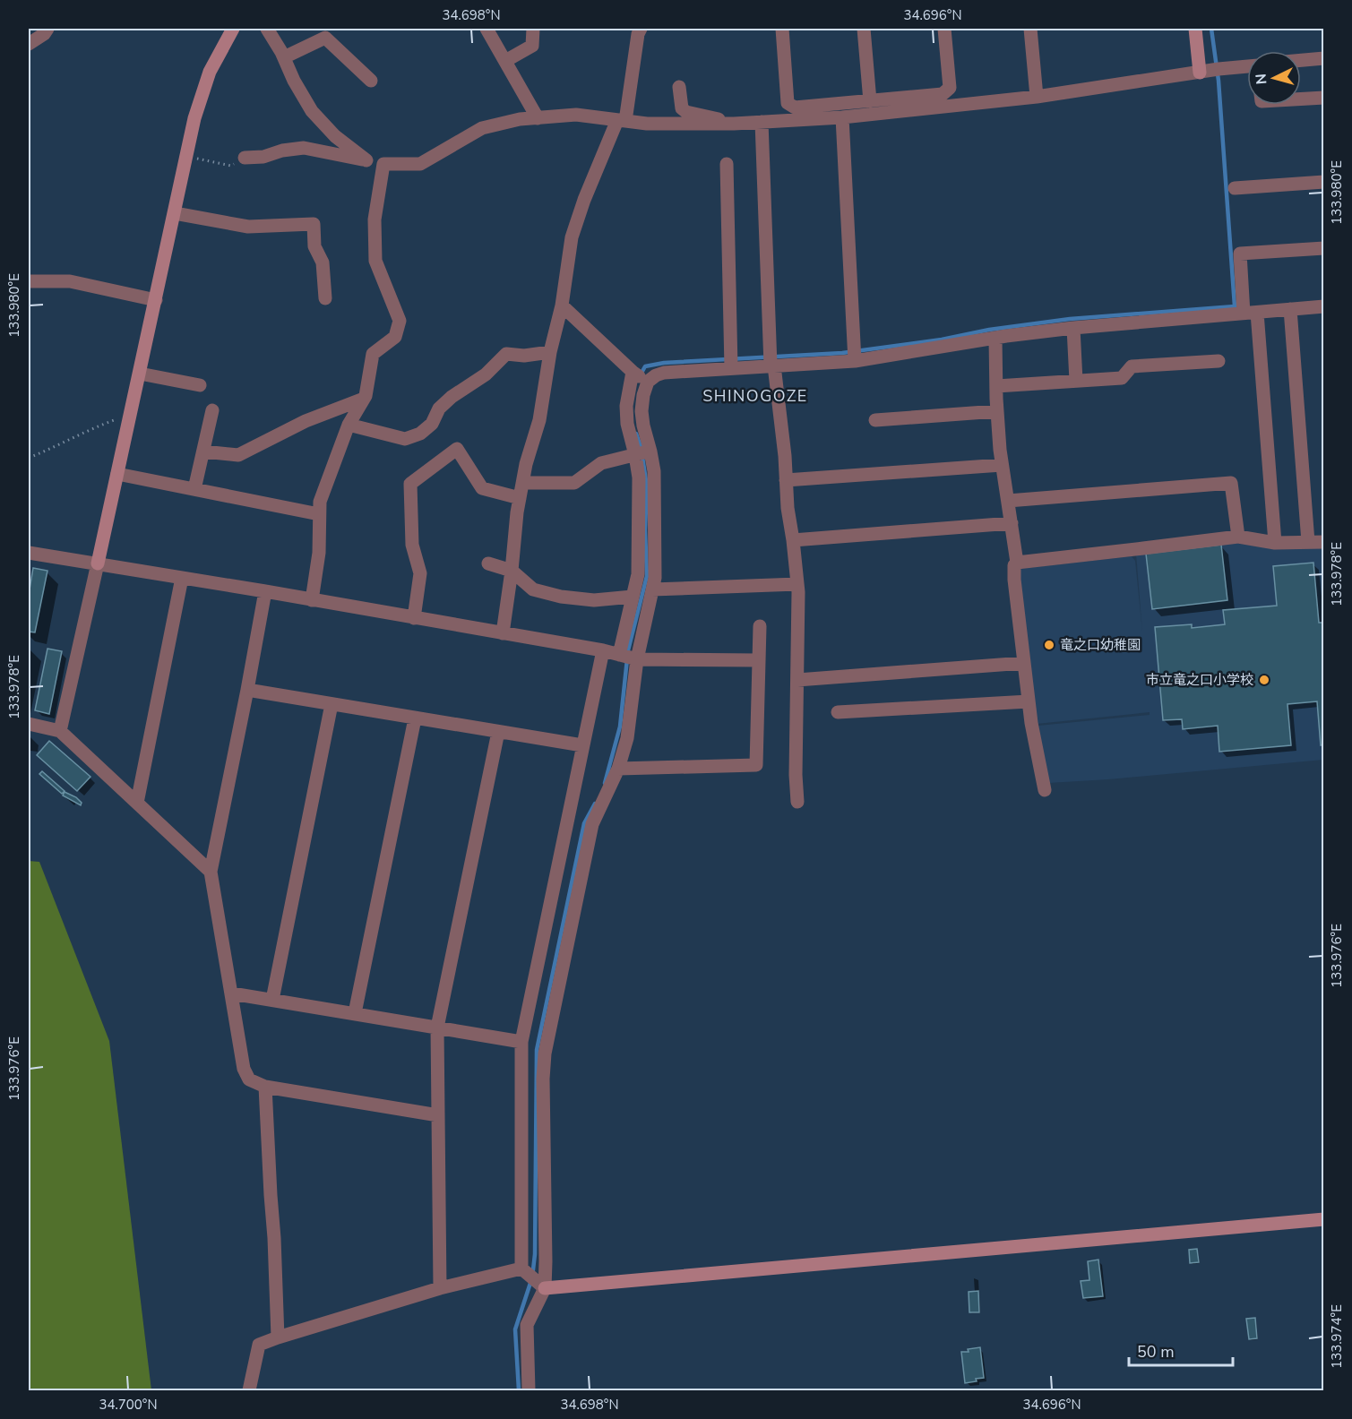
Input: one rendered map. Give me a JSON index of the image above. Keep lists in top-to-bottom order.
{
  "districts": ["SHINOGOZE"],
  "places": ["竜之口幼稚園", "市立竜之口小学校"],
  "scale_bar": "50 m",
  "north": "left",
  "coordinates": [
    "34.698°N",
    "34.696°N",
    "133.980°E",
    "133.978°E",
    "133.976°E",
    "133.974°E",
    "34.700°N"
  ]
}
